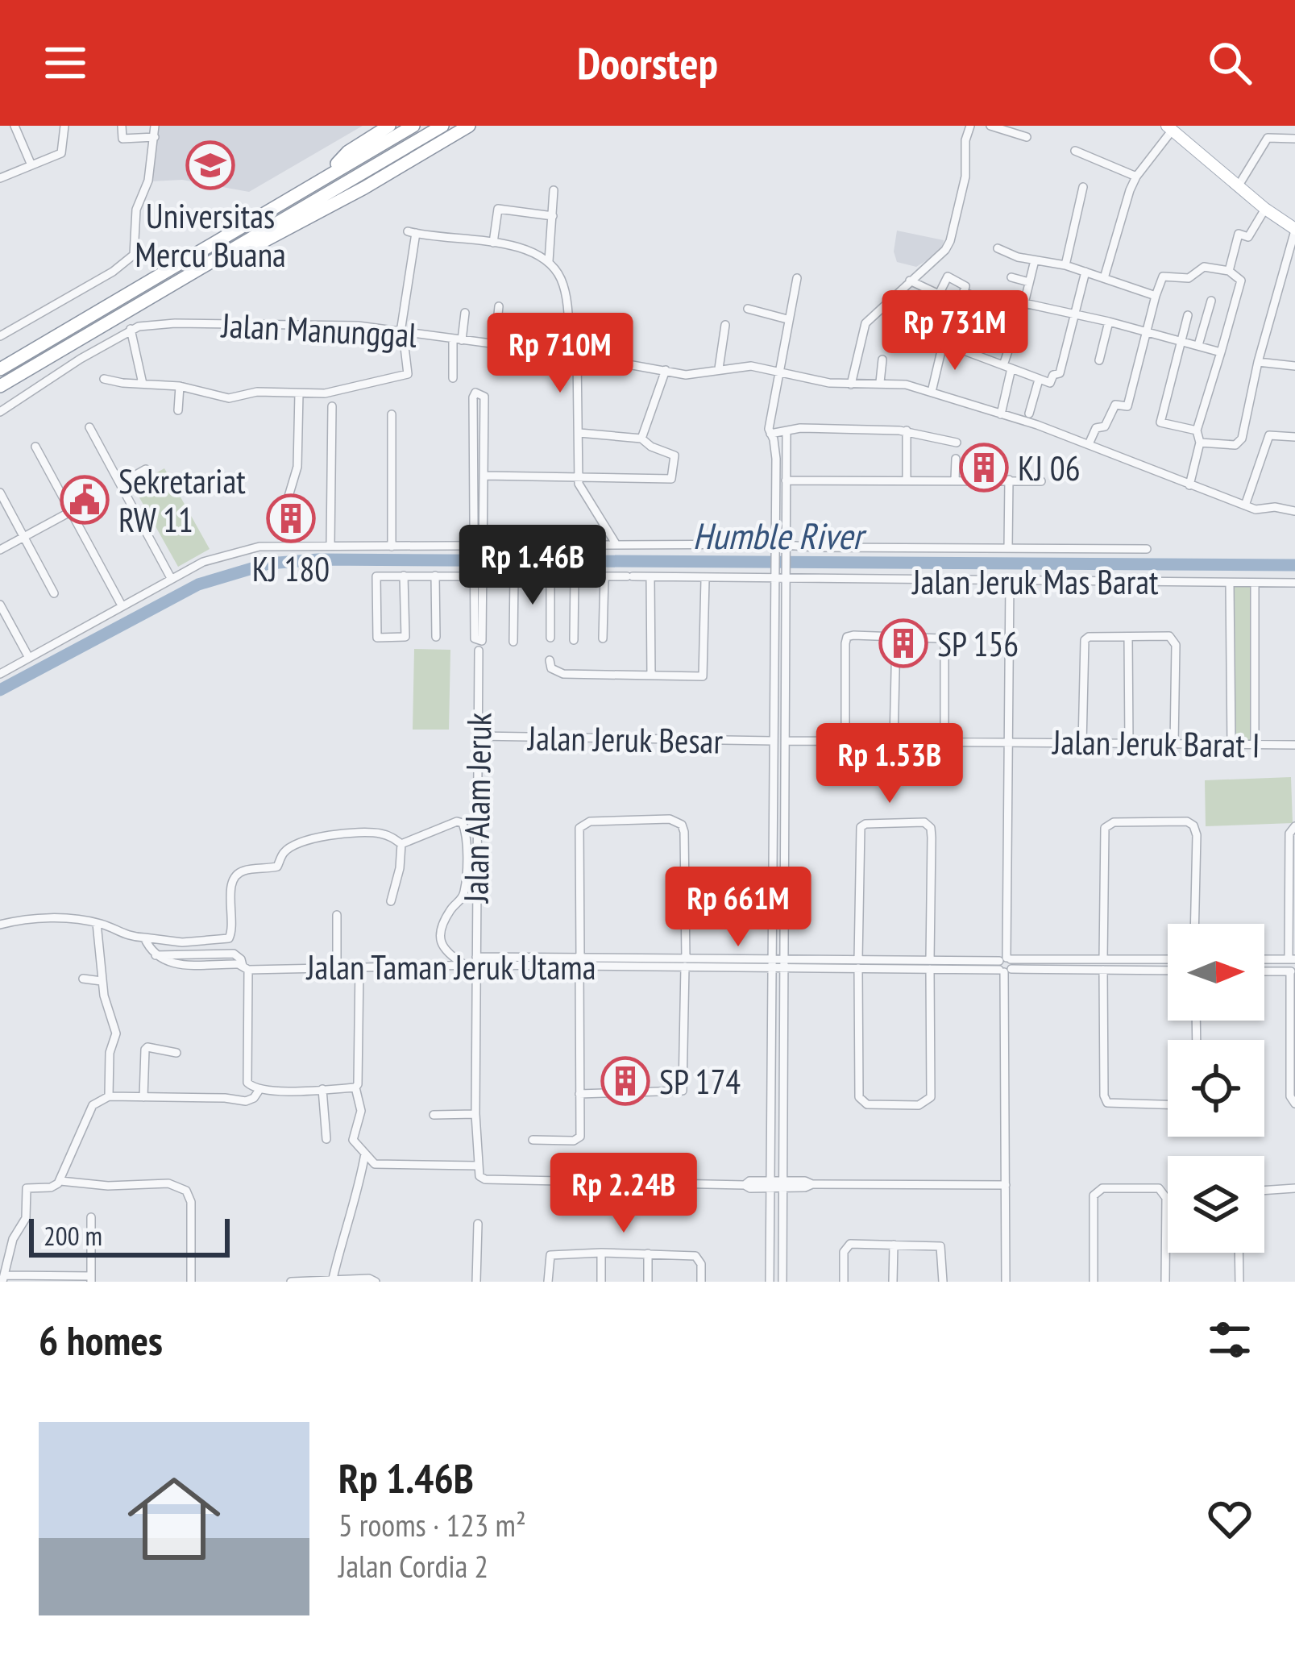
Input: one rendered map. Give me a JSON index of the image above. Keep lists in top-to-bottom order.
{
  "streets": {
    "street": [
      "Jalan Manunggal",
      "Jalan Jeruk Mas Barat",
      "Jalan Jeruk Besar",
      "Jalan Jeruk Barat I",
      "Jalan Alam Jeruk",
      "Jalan Taman Jeruk Utama"
    ]
  },
  "crossings": [
    ["Jalan Jeruk Besar", "Jalan Alam Jeruk"],
    ["Jalan Alam Jeruk", "Jalan Taman Jeruk Utama"]
  ],
  "water": ["Humble River"],
  "places": {
    "school or university": ["Universitas Mercu Buana"],
    "building": [
      "KJ 06",
      "KJ 180",
      "SP 156",
      "SP 174"
    ],
    "public building": ["Sekretariat RW 11"]
  },
  "scale_bar": "200 m",
  "north": "right",
  "page": {
    "header": "Doorstep",
    "price": [
      "Rp 731M",
      "Rp 710M",
      "Rp 1.46B",
      "Rp 1.53B",
      "Rp 661M",
      "Rp 2.24B"
    ],
    "scale": "200 m",
    "heading": "6 homes",
    "list": [
      {
        "name": "Rp 1.46B",
        "note": "5 rooms · 123 m² · Jalan Cordia 2"
      }
    ]
  }
}
